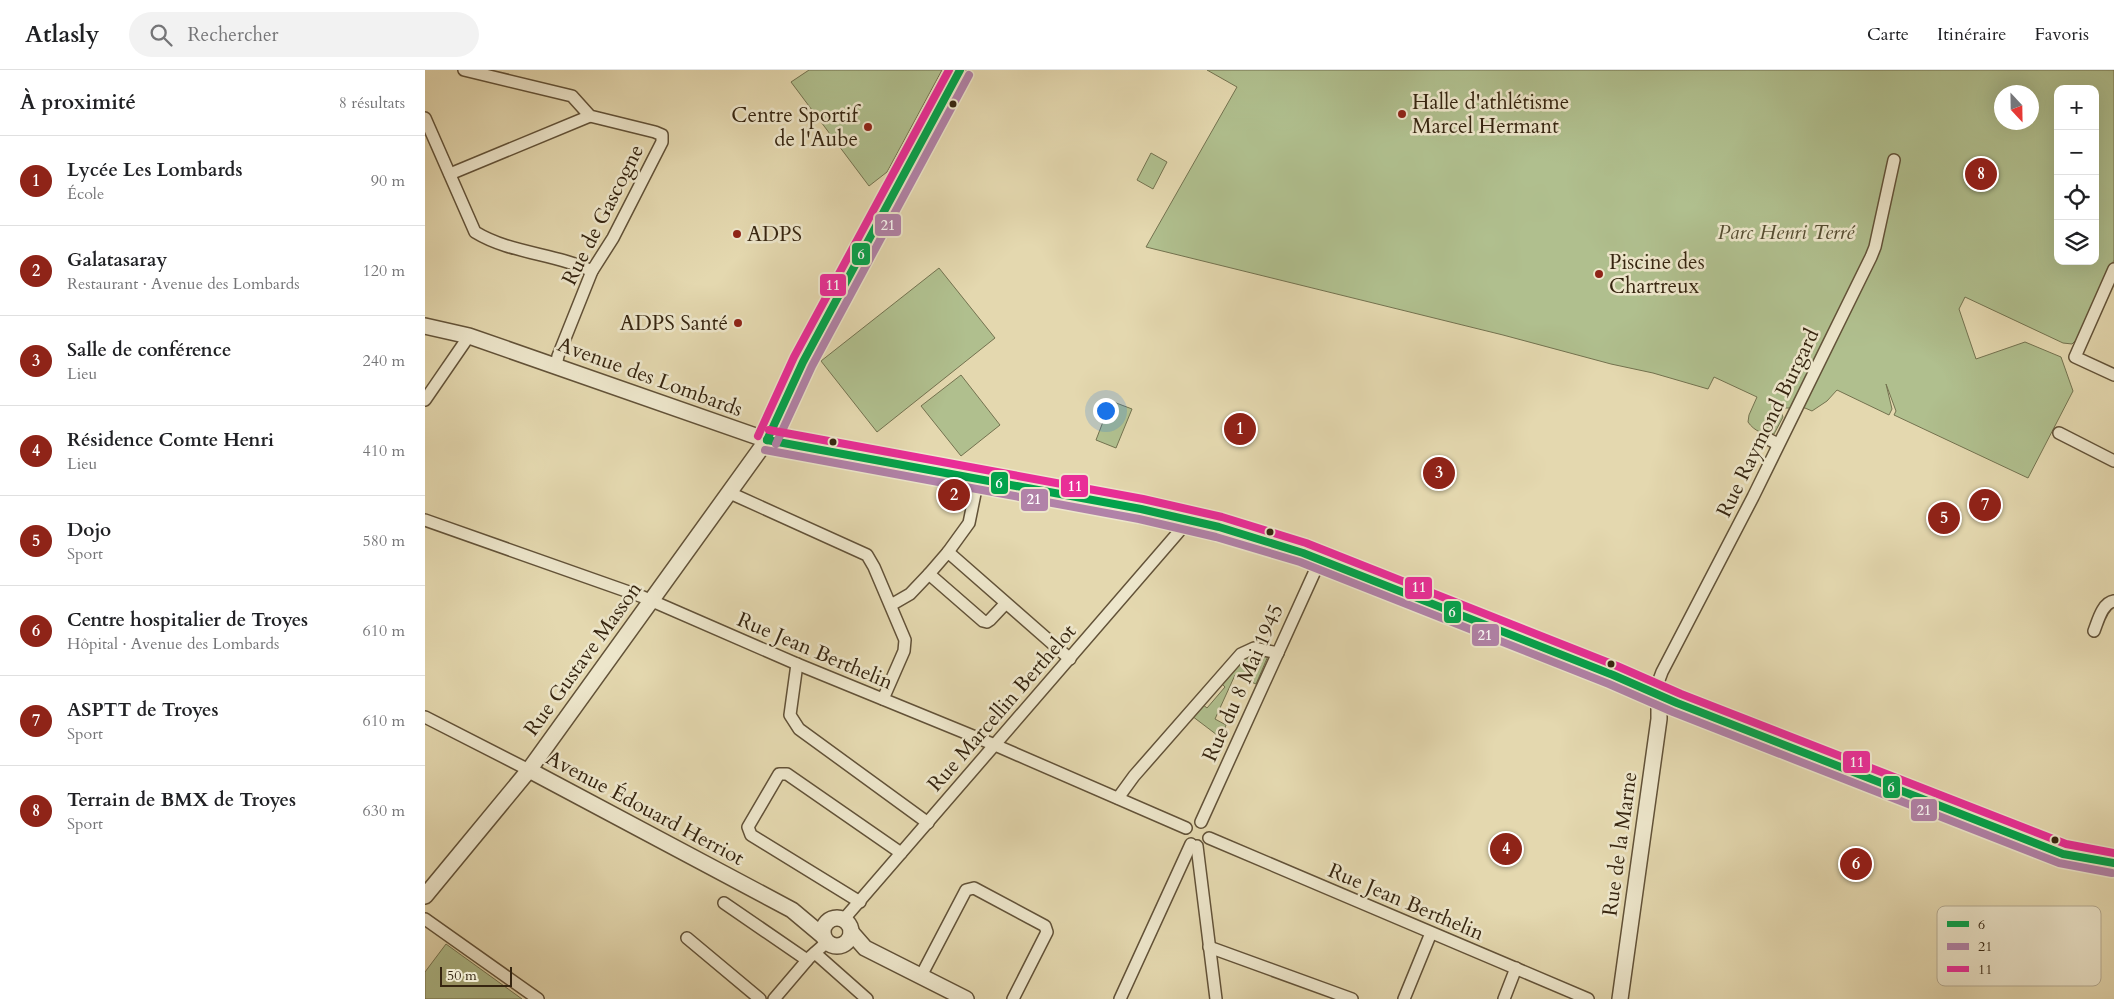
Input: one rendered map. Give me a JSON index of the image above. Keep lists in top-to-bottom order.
{
  "streets": {
    "street": [
      "Rue de Gascogne",
      "Avenue des Lombards",
      "Rue Raymond Burgard",
      "Rue Jean Berthelin",
      "Rue Gustave Masson",
      "Rue du 8 Mai 1945",
      "Rue Marcellin Berthelot",
      "Avenue Édouard Herriot",
      "Rue de la Marne"
    ]
  },
  "crossings": [
    ["Rue de Gascogne", "Avenue des Lombards"],
    ["Avenue des Lombards", "Rue Raymond Burgard"],
    ["Avenue des Lombards", "Rue Gustave Masson"],
    ["Avenue des Lombards", "Rue du 8 Mai 1945"],
    ["Avenue des Lombards", "Rue Marcellin Berthelot"],
    ["Avenue des Lombards", "Rue de la Marne"],
    ["Rue Raymond Burgard", "Rue de la Marne"],
    ["Rue Jean Berthelin", "Rue Gustave Masson"],
    ["Rue Jean Berthelin", "Rue du 8 Mai 1945"],
    ["Rue Jean Berthelin", "Rue Marcellin Berthelot"],
    ["Rue Gustave Masson", "Avenue Édouard Herriot"],
    ["Rue Marcellin Berthelot", "Avenue Édouard Herriot"]
  ],
  "parks": ["Parc Henri Terré"],
  "places": [
    "Halle d'athlétisme Marcel Hermant",
    "Centre Sportif de l'Aube",
    "ADPS",
    "Piscine des Chartreux",
    "ADPS Santé"
  ],
  "lines": ["transit line 6", "transit line 11", "transit line 21"],
  "legend": ["6", "21", "11"],
  "scale_bar": "50 m",
  "north": "bottom",
  "page": {
    "header": "Atlasly",
    "search": "Rechercher",
    "nav": ["Carte", "Itinéraire", "Favoris"],
    "heading": ["À proximité", "8 résultats"],
    "map_buttons": ["+", "−"],
    "list": [
      {
        "mark": "1",
        "name": "Lycée Les Lombards",
        "note": "École",
        "value": "90 m"
      },
      {
        "mark": "2",
        "name": "Galatasaray",
        "note": "Restaurant · Avenue des Lombards",
        "value": "120 m"
      },
      {
        "mark": "3",
        "name": "Salle de conférence",
        "note": "Lieu",
        "value": "240 m"
      },
      {
        "mark": "4",
        "name": "Résidence Comte Henri",
        "note": "Lieu",
        "value": "410 m"
      },
      {
        "mark": "5",
        "name": "Dojo",
        "note": "Sport",
        "value": "580 m"
      },
      {
        "mark": "6",
        "name": "Centre hospitalier de Troyes",
        "note": "Hôpital · Avenue des Lombards",
        "value": "610 m"
      },
      {
        "mark": "7",
        "name": "ASPTT de Troyes",
        "note": "Sport",
        "value": "610 m"
      },
      {
        "mark": "8",
        "name": "Terrain de BMX de Troyes",
        "note": "Sport",
        "value": "630 m"
      }
    ],
    "pins": [
      "8",
      "1",
      "3",
      "2",
      "7",
      "5",
      "4",
      "6"
    ],
    "scale": "50 m"
  }
}
